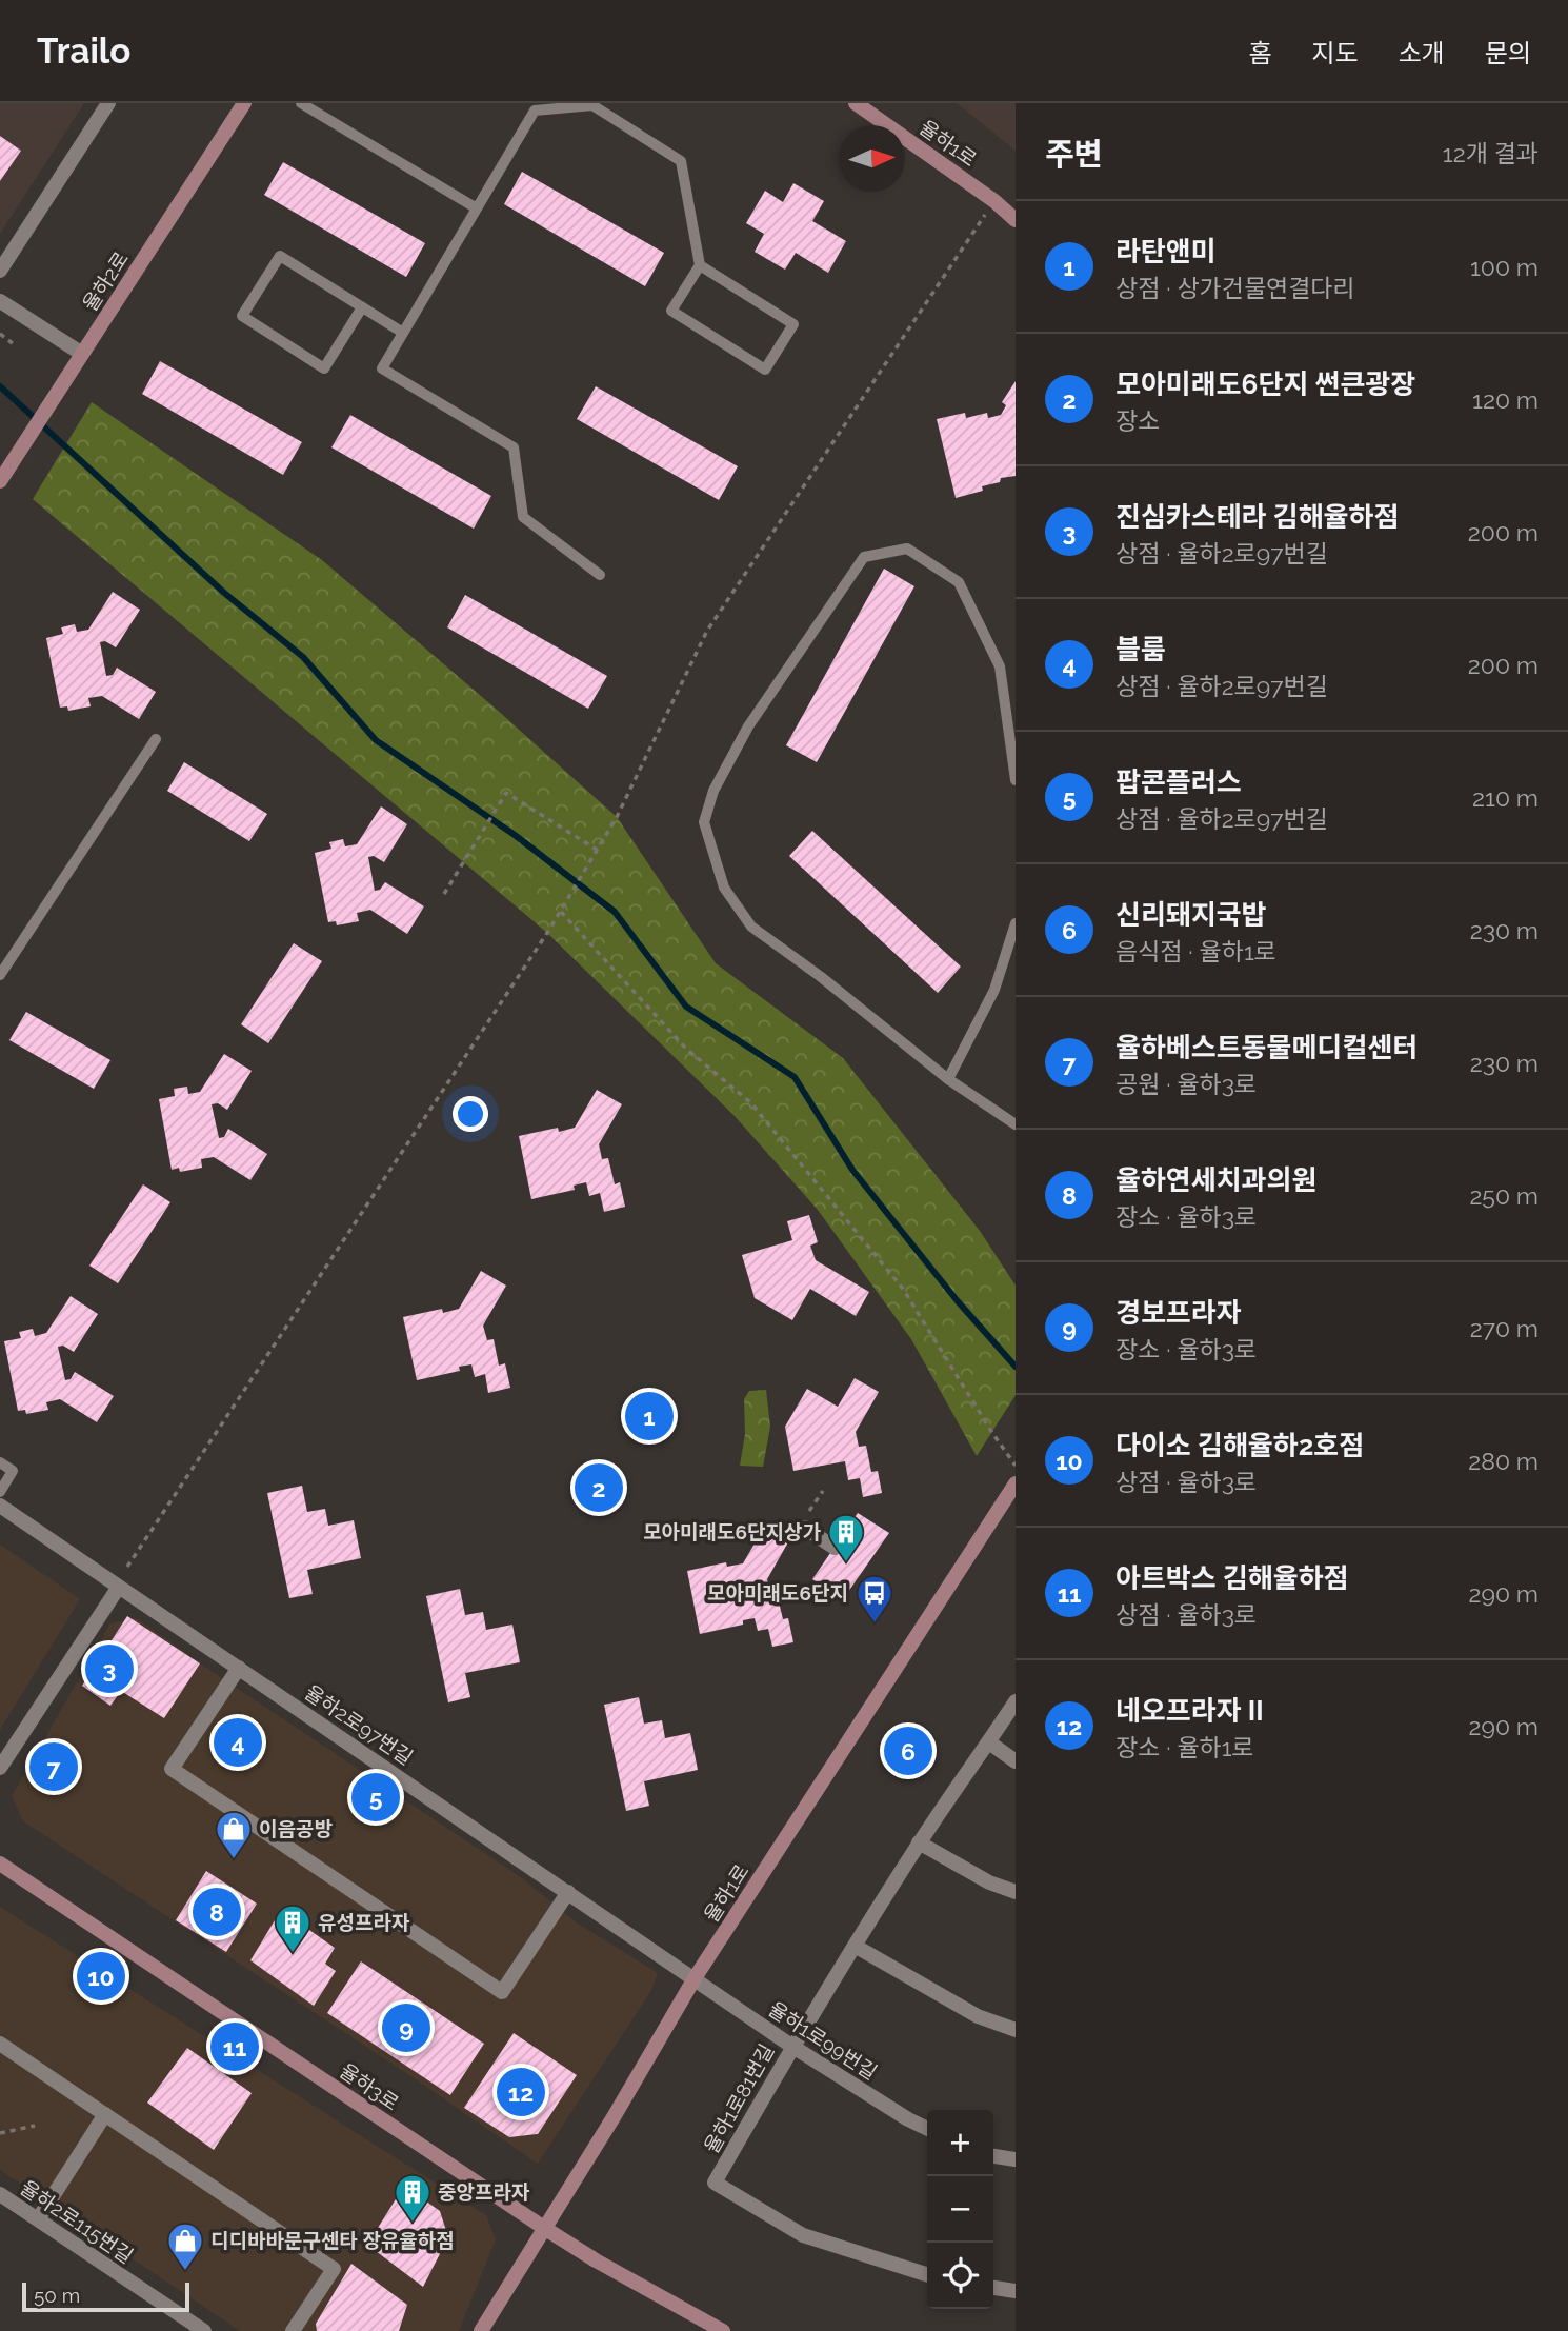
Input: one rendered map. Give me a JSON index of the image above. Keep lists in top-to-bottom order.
{
  "streets": {
    "street": [
      "율하1로",
      "율하2로",
      "율하2로97번길",
      "율하1로99번길",
      "율하3로",
      "율하1로81번길",
      "율하2로115번길"
    ]
  },
  "crossings": [
    ["율하1로", "율하2로97번길"],
    ["율하1로", "율하1로99번길"],
    ["율하1로", "율하3로"],
    ["율하2로97번길", "율하1로99번길"],
    ["율하1로99번길", "율하1로81번길"]
  ],
  "places": {
    "building": ["모아미래도6단지상가", "유성프라자", "중앙프라자"],
    "bus stop": ["모아미래도6단지"],
    "shop": ["이음공방", "디디바바문구센타 장유율하점"]
  },
  "scale_bar": "50 m",
  "north": "right",
  "page": {
    "header": "Trailo",
    "nav": [
      "홈",
      "지도",
      "소개",
      "문의"
    ],
    "heading": ["주변", "12개 결과"],
    "list": [
      {
        "mark": "1",
        "name": "라탄앤미",
        "note": "상점 · 상가건물연결다리",
        "value": "100 m"
      },
      {
        "mark": "2",
        "name": "모아미래도6단지 썬큰광장",
        "note": "장소",
        "value": "120 m"
      },
      {
        "mark": "3",
        "name": "진심카스테라 김해율하점",
        "note": "상점 · 율하2로97번길",
        "value": "200 m"
      },
      {
        "mark": "4",
        "name": "블룸",
        "note": "상점 · 율하2로97번길",
        "value": "200 m"
      },
      {
        "mark": "5",
        "name": "팝콘플러스",
        "note": "상점 · 율하2로97번길",
        "value": "210 m"
      },
      {
        "mark": "6",
        "name": "신리돼지국밥",
        "note": "음식점 · 율하1로",
        "value": "230 m"
      },
      {
        "mark": "7",
        "name": "율하베스트동물메디컬센터",
        "note": "공원 · 율하3로",
        "value": "230 m"
      },
      {
        "mark": "8",
        "name": "율하연세치과의원",
        "note": "장소 · 율하3로",
        "value": "250 m"
      },
      {
        "mark": "9",
        "name": "경보프라자",
        "note": "장소 · 율하3로",
        "value": "270 m"
      },
      {
        "mark": "10",
        "name": "다이소 김해율하2호점",
        "note": "상점 · 율하3로",
        "value": "280 m"
      },
      {
        "mark": "11",
        "name": "아트박스 김해율하점",
        "note": "상점 · 율하3로",
        "value": "290 m"
      },
      {
        "mark": "12",
        "name": "네오프라자 II",
        "note": "장소 · 율하1로",
        "value": "290 m"
      }
    ],
    "pins": [
      "1",
      "2",
      "3",
      "4",
      "6",
      "7",
      "5",
      "8",
      "10",
      "9",
      "11",
      "12"
    ],
    "map_buttons": ["+", "−"],
    "scale": "50 m"
  }
}
